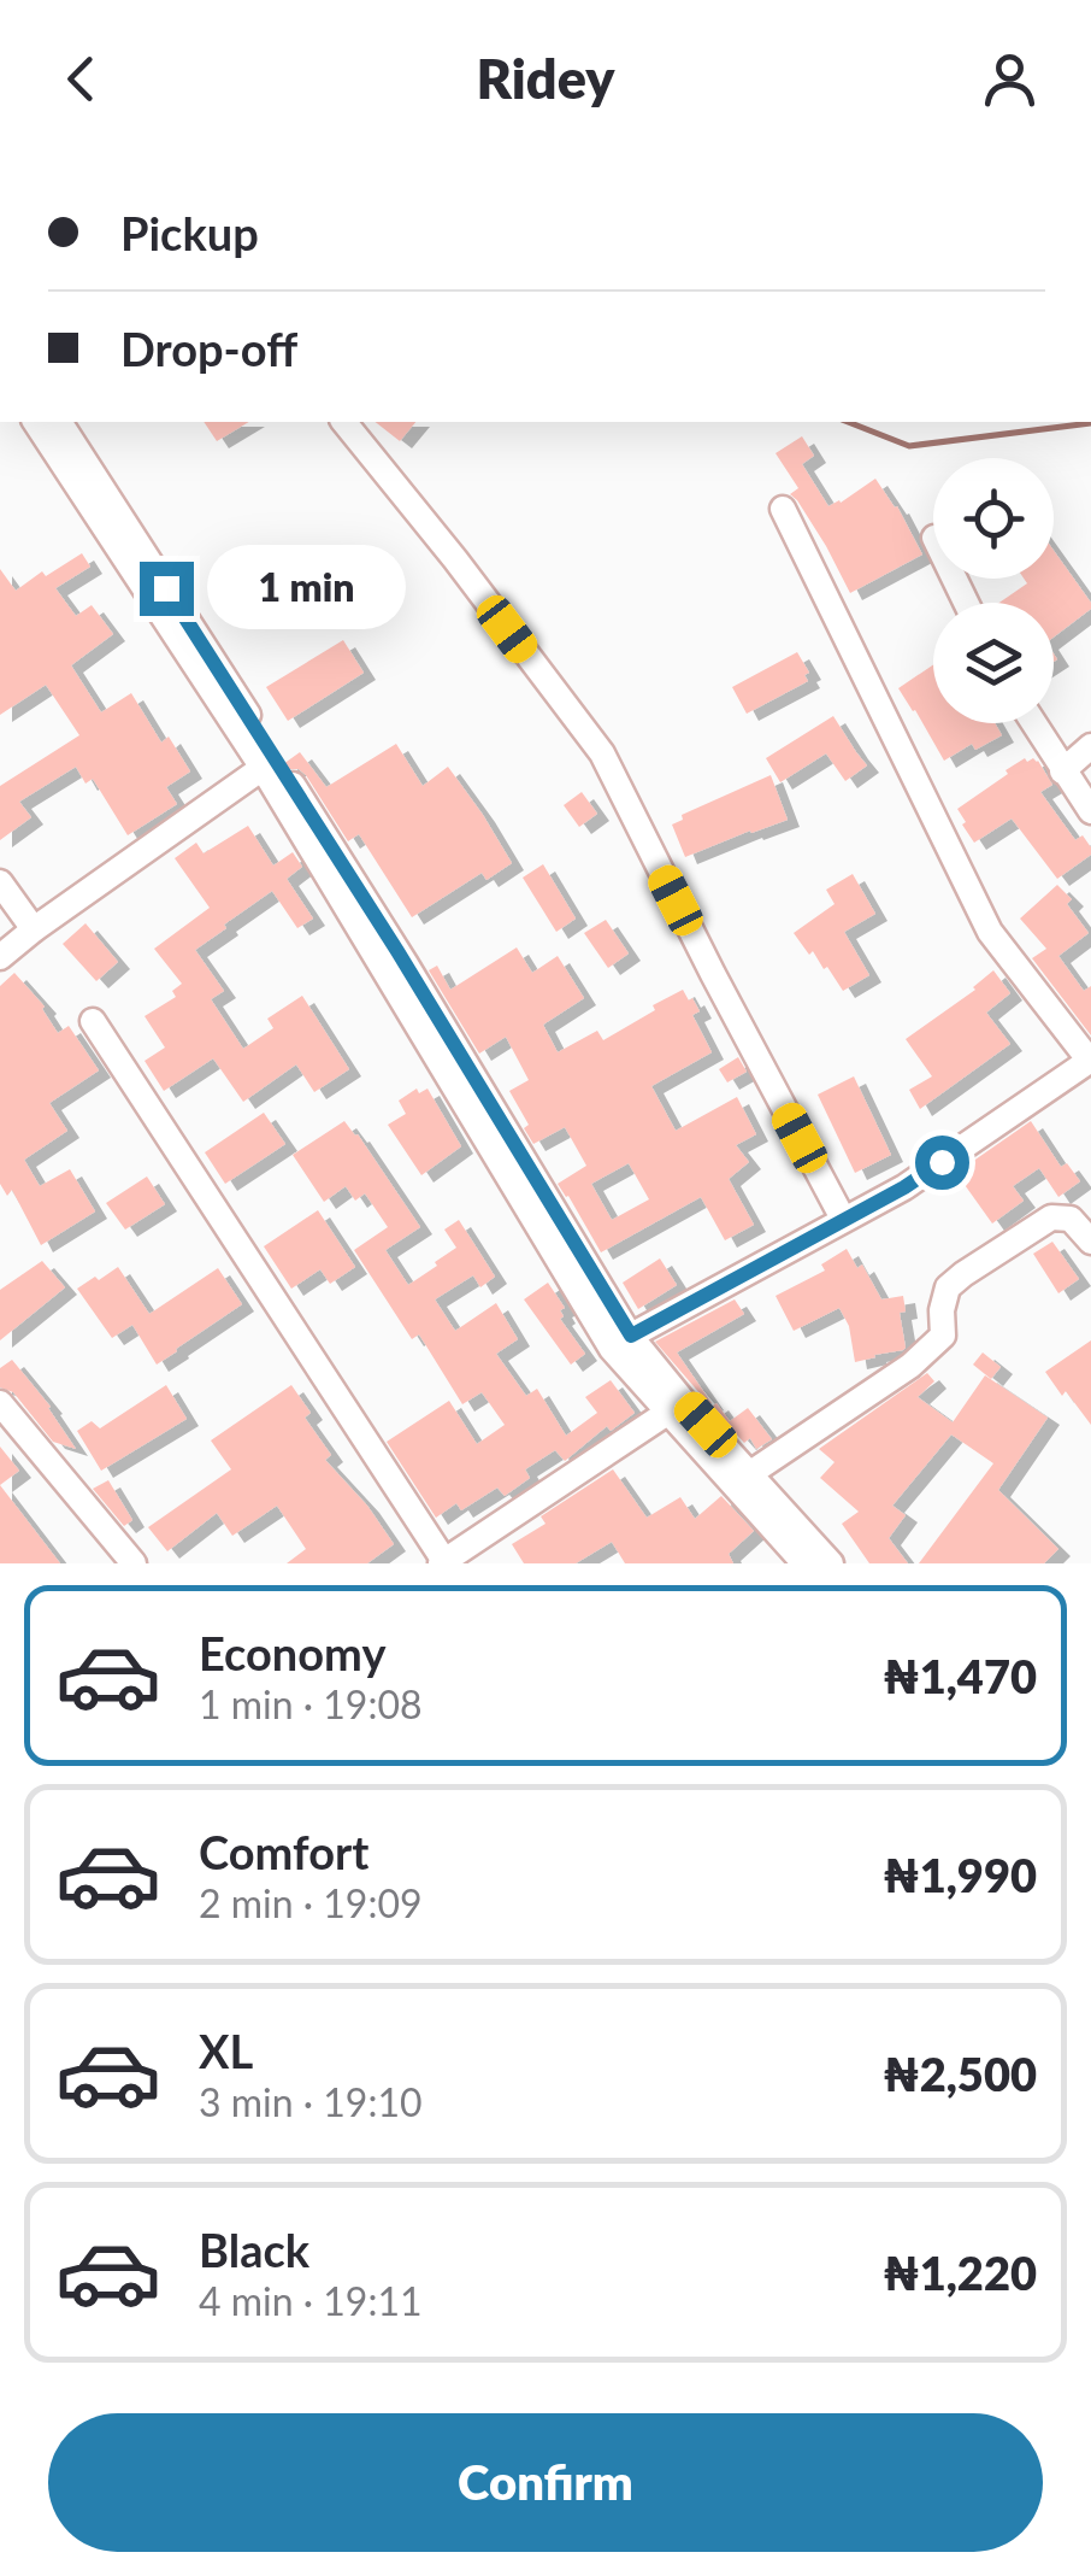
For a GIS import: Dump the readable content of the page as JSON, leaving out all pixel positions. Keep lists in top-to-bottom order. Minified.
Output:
{"page":{"header":"Ridey","banner":["Pickup","Drop-off"],"bubble":"1 min","list":[{"name":"Economy","note":"1 min · 19:08","value":"₦1,470"},{"name":"Comfort","note":"2 min · 19:09","value":"₦1,990"},{"name":"XL","note":"3 min · 19:10","value":"₦2,500"},{"name":"Black","note":"4 min · 19:11","value":"₦1,220"}],"buttons":"Confirm"}}
